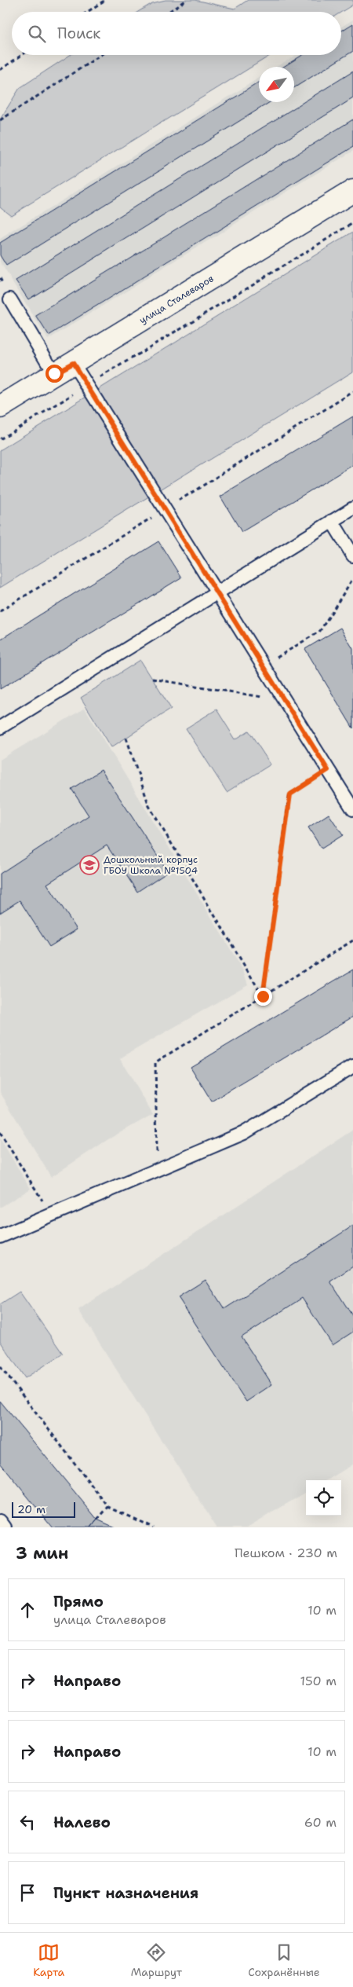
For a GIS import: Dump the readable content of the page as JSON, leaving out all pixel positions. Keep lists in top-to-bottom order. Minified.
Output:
{"streets":{"main road":["улица Сталеваров"]},"places":{"school or university":["Дошкольный корпус ГБОУ Школа №1504"]},"scale_bar":"20 m","north":"bottom left","page":{"search":"Поиск","scale":"20 m","heading":["3 мин","Пешком · 230 m"],"list":[["Прямо","улица Сталеваров","10 m"],["Направо","150 m"],["Направо","10 m"],["Налево","60 m"],"Пункт назначения"],"nav":["Карта","Маршрут","Сохранённые"]}}
